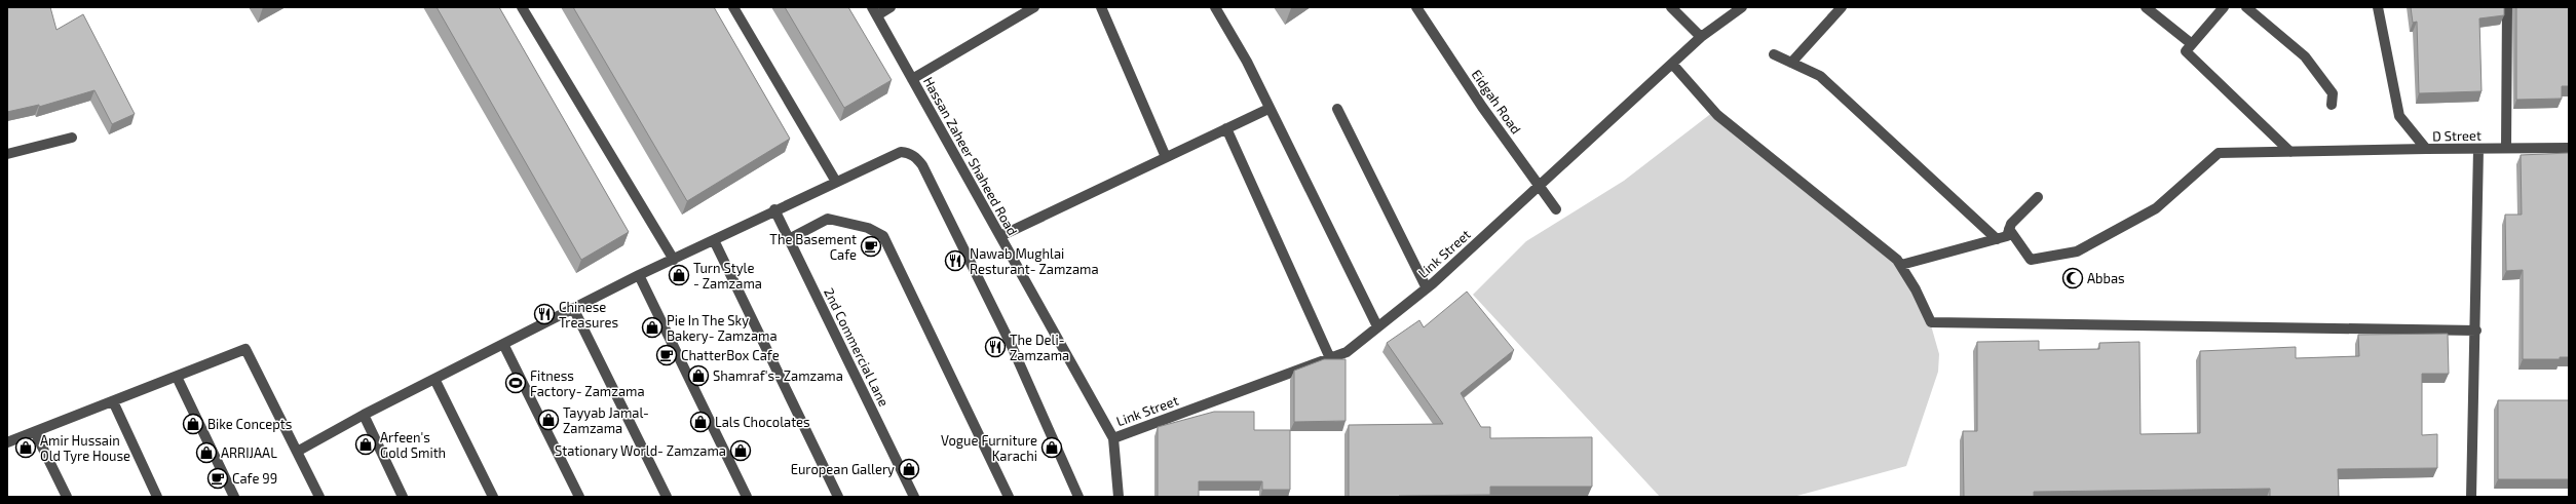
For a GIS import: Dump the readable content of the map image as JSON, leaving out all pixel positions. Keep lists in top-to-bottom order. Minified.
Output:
{"streets":{"street":["Eidgah Road","D Street","Hassan Zaheer Shaheed Road","Link Street","2nd Commercial Lane"]},"crossings":[["Eidgah Road","Link Street"],["Hassan Zaheer Shaheed Road","Link Street"]],"places":{"cafe":["The Basement Cafe","ChatterBox Cafe","Cafe 99"],"restaurant":["Nawab Mughlai Resturant- Zamzama","Chinese Treasures","The Deli- Zamzama"],"shop":["Turn Style - Zamzama","Pie In The Sky Bakery- Zamzama","Shamraf's- Zamzama","Tayyab Jamal- Zamzama","Lals Chocolates","Bike Concepts","Arfeen's Gold Smith","Amir Hussain Old Tyre House","Vogue Furniture Karachi","Stationary World- Zamzama","ARRIJAAL","European Gallery"],"mosque":["Abbas"],"sports":["Fitness Factory- Zamzama"]}}
